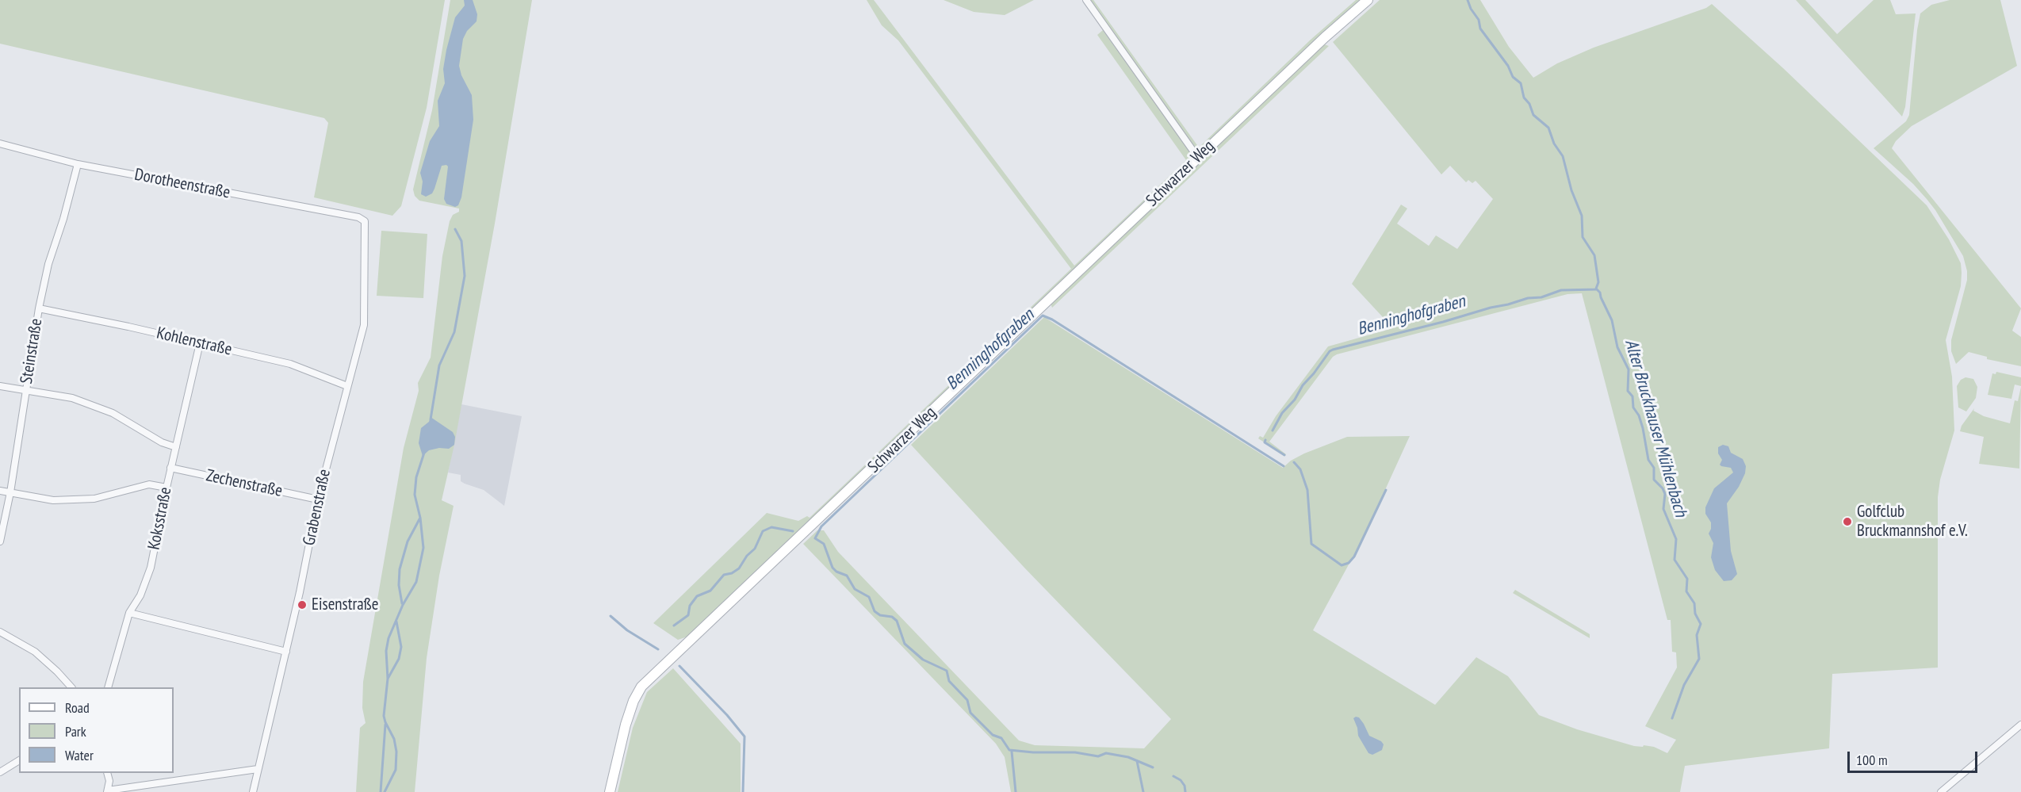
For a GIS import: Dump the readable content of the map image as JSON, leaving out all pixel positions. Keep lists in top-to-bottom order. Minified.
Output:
{"streets":{"street":["Schwarzer Weg","Dorotheenstraße","Kohlenstraße","Steinstraße","Zechenstraße","Grabenstraße","Koksstraße"]},"crossings":[["Dorotheenstraße","Steinstraße"],["Dorotheenstraße","Grabenstraße"],["Kohlenstraße","Steinstraße"],["Kohlenstraße","Grabenstraße"],["Kohlenstraße","Koksstraße"],["Zechenstraße","Grabenstraße"],["Zechenstraße","Koksstraße"]],"water":["Benninghofgraben","Alter Bruckhauser Mühlenbach"],"places":["Golfclub Bruckmannshof e.V.","Eisenstraße"],"legend":["Road","Park","Water"],"scale_bar":"100 m"}
